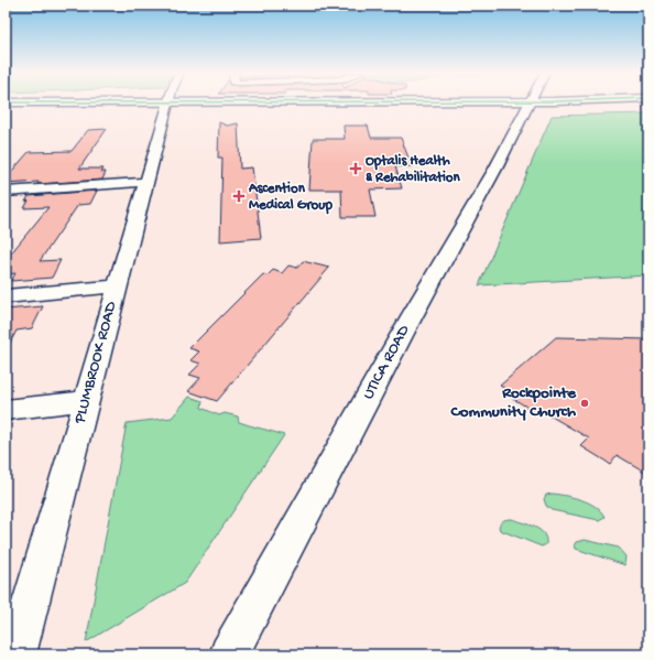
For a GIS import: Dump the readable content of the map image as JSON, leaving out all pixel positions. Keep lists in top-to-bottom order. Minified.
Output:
{"streets":{"street":["PLUMBROOK ROAD","UTICA ROAD"]},"places":{"health":["Optalis Health & Rehabilitation","Ascention Medical Group"],"other":["Rockpointe Community Church"]}}
